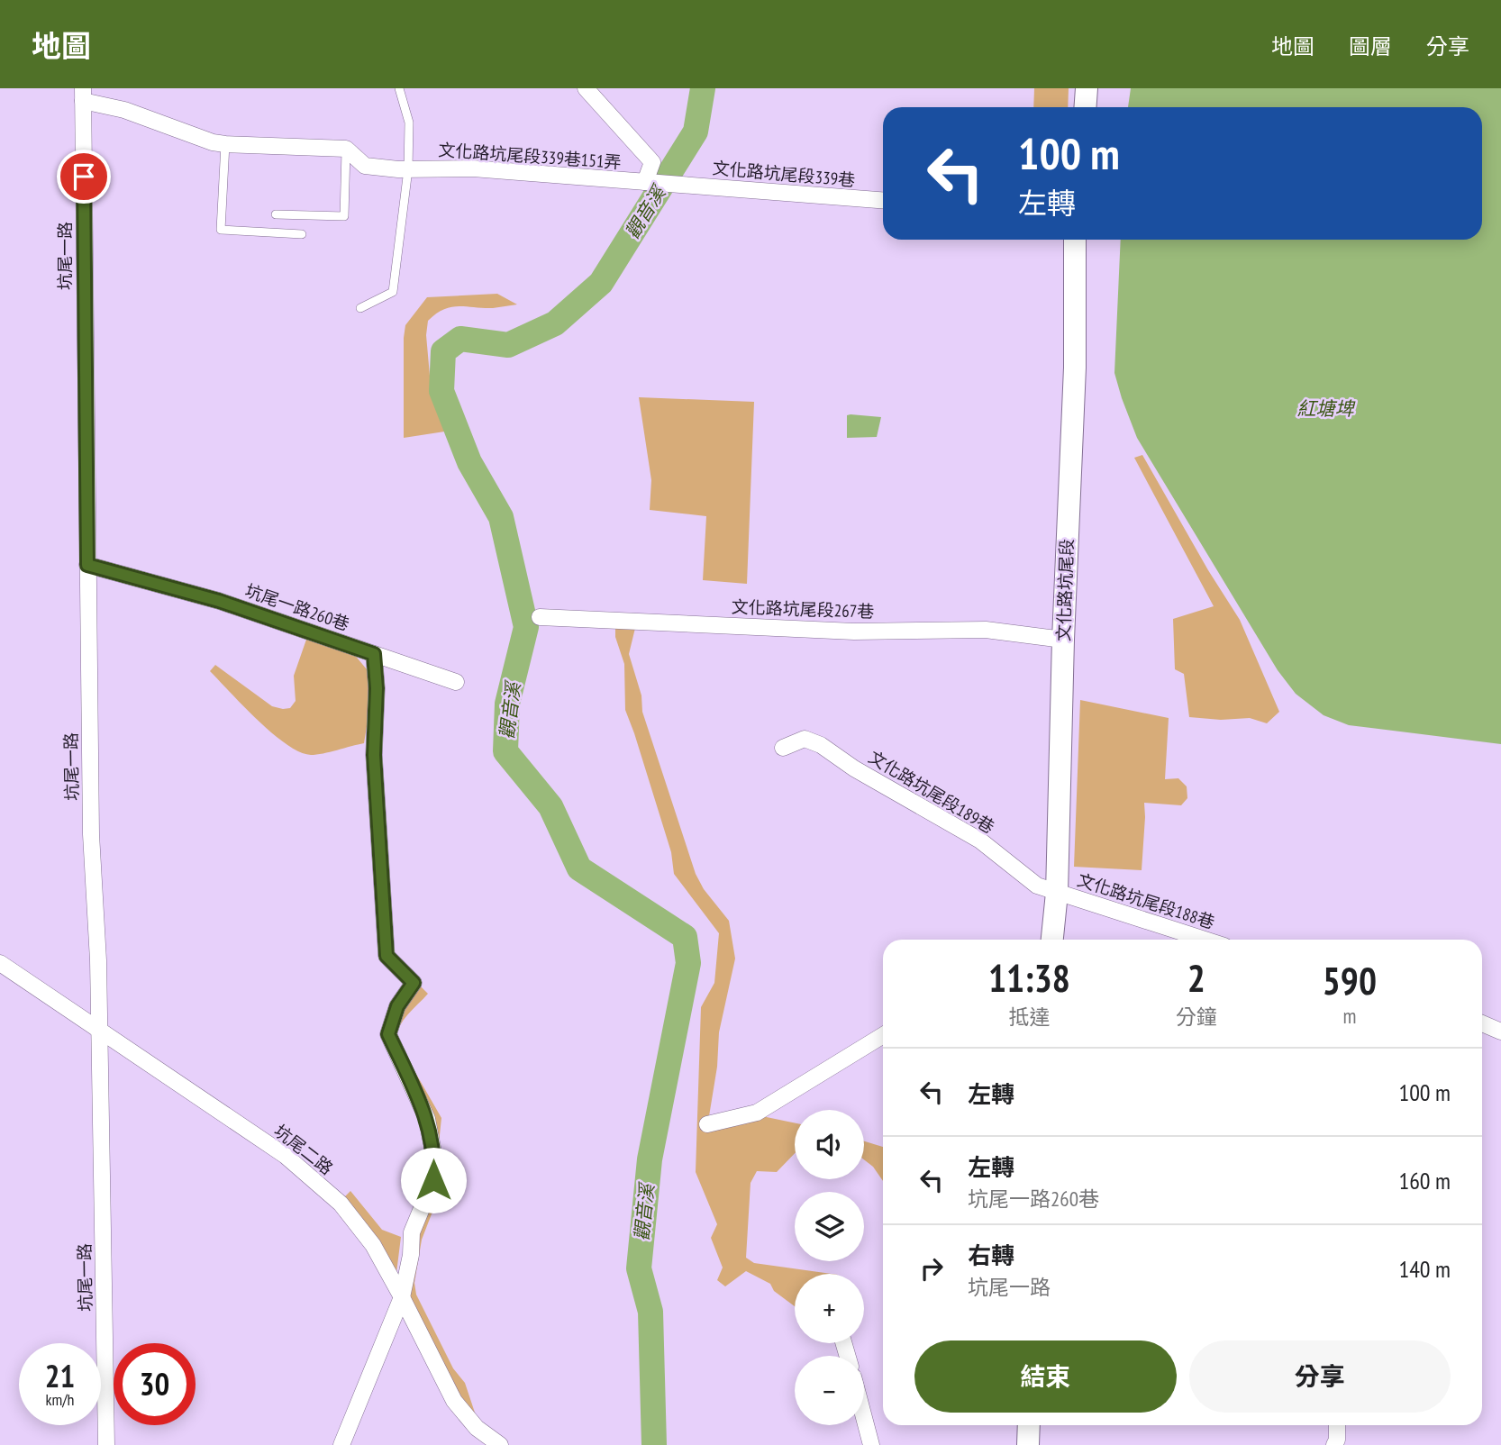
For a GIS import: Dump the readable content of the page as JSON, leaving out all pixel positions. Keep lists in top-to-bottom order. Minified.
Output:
{"streets":{"main road":["文化路坑尾段"],"street":["文化路坑尾段339巷151弄","文化路坑尾段339巷","坑尾一路","坑尾一路260巷","文化路坑尾段267巷","文化路坑尾段189巷","文化路坑尾段188巷","坑尾二路"]},"crossings":[["文化路坑尾段339巷151弄","文化路坑尾段339巷"],["坑尾一路","坑尾一路260巷"],["坑尾一路","坑尾二路"],["文化路坑尾段","文化路坑尾段267巷"],["文化路坑尾段","文化路坑尾段189巷"],["文化路坑尾段","文化路坑尾段188巷"],["文化路坑尾段189巷","文化路坑尾段188巷"]],"water":["觀音溪","紅塘埤"],"page":{"header":"地圖","nav":["地圖","圖層","分享"],"turn":["100 m","左轉"],"eta":["11:38","抵達","2","分鐘","590","m"],"list":[{"name":"左轉","value":"100 m"},{"name":"左轉","note":"坑尾一路260巷","value":"160 m"},{"name":"右轉","note":"坑尾一路","value":"140 m"}],"map_buttons":["+","−"],"buttons":["結束","分享"],"speed":"21 km/h","limit":"30"}}
